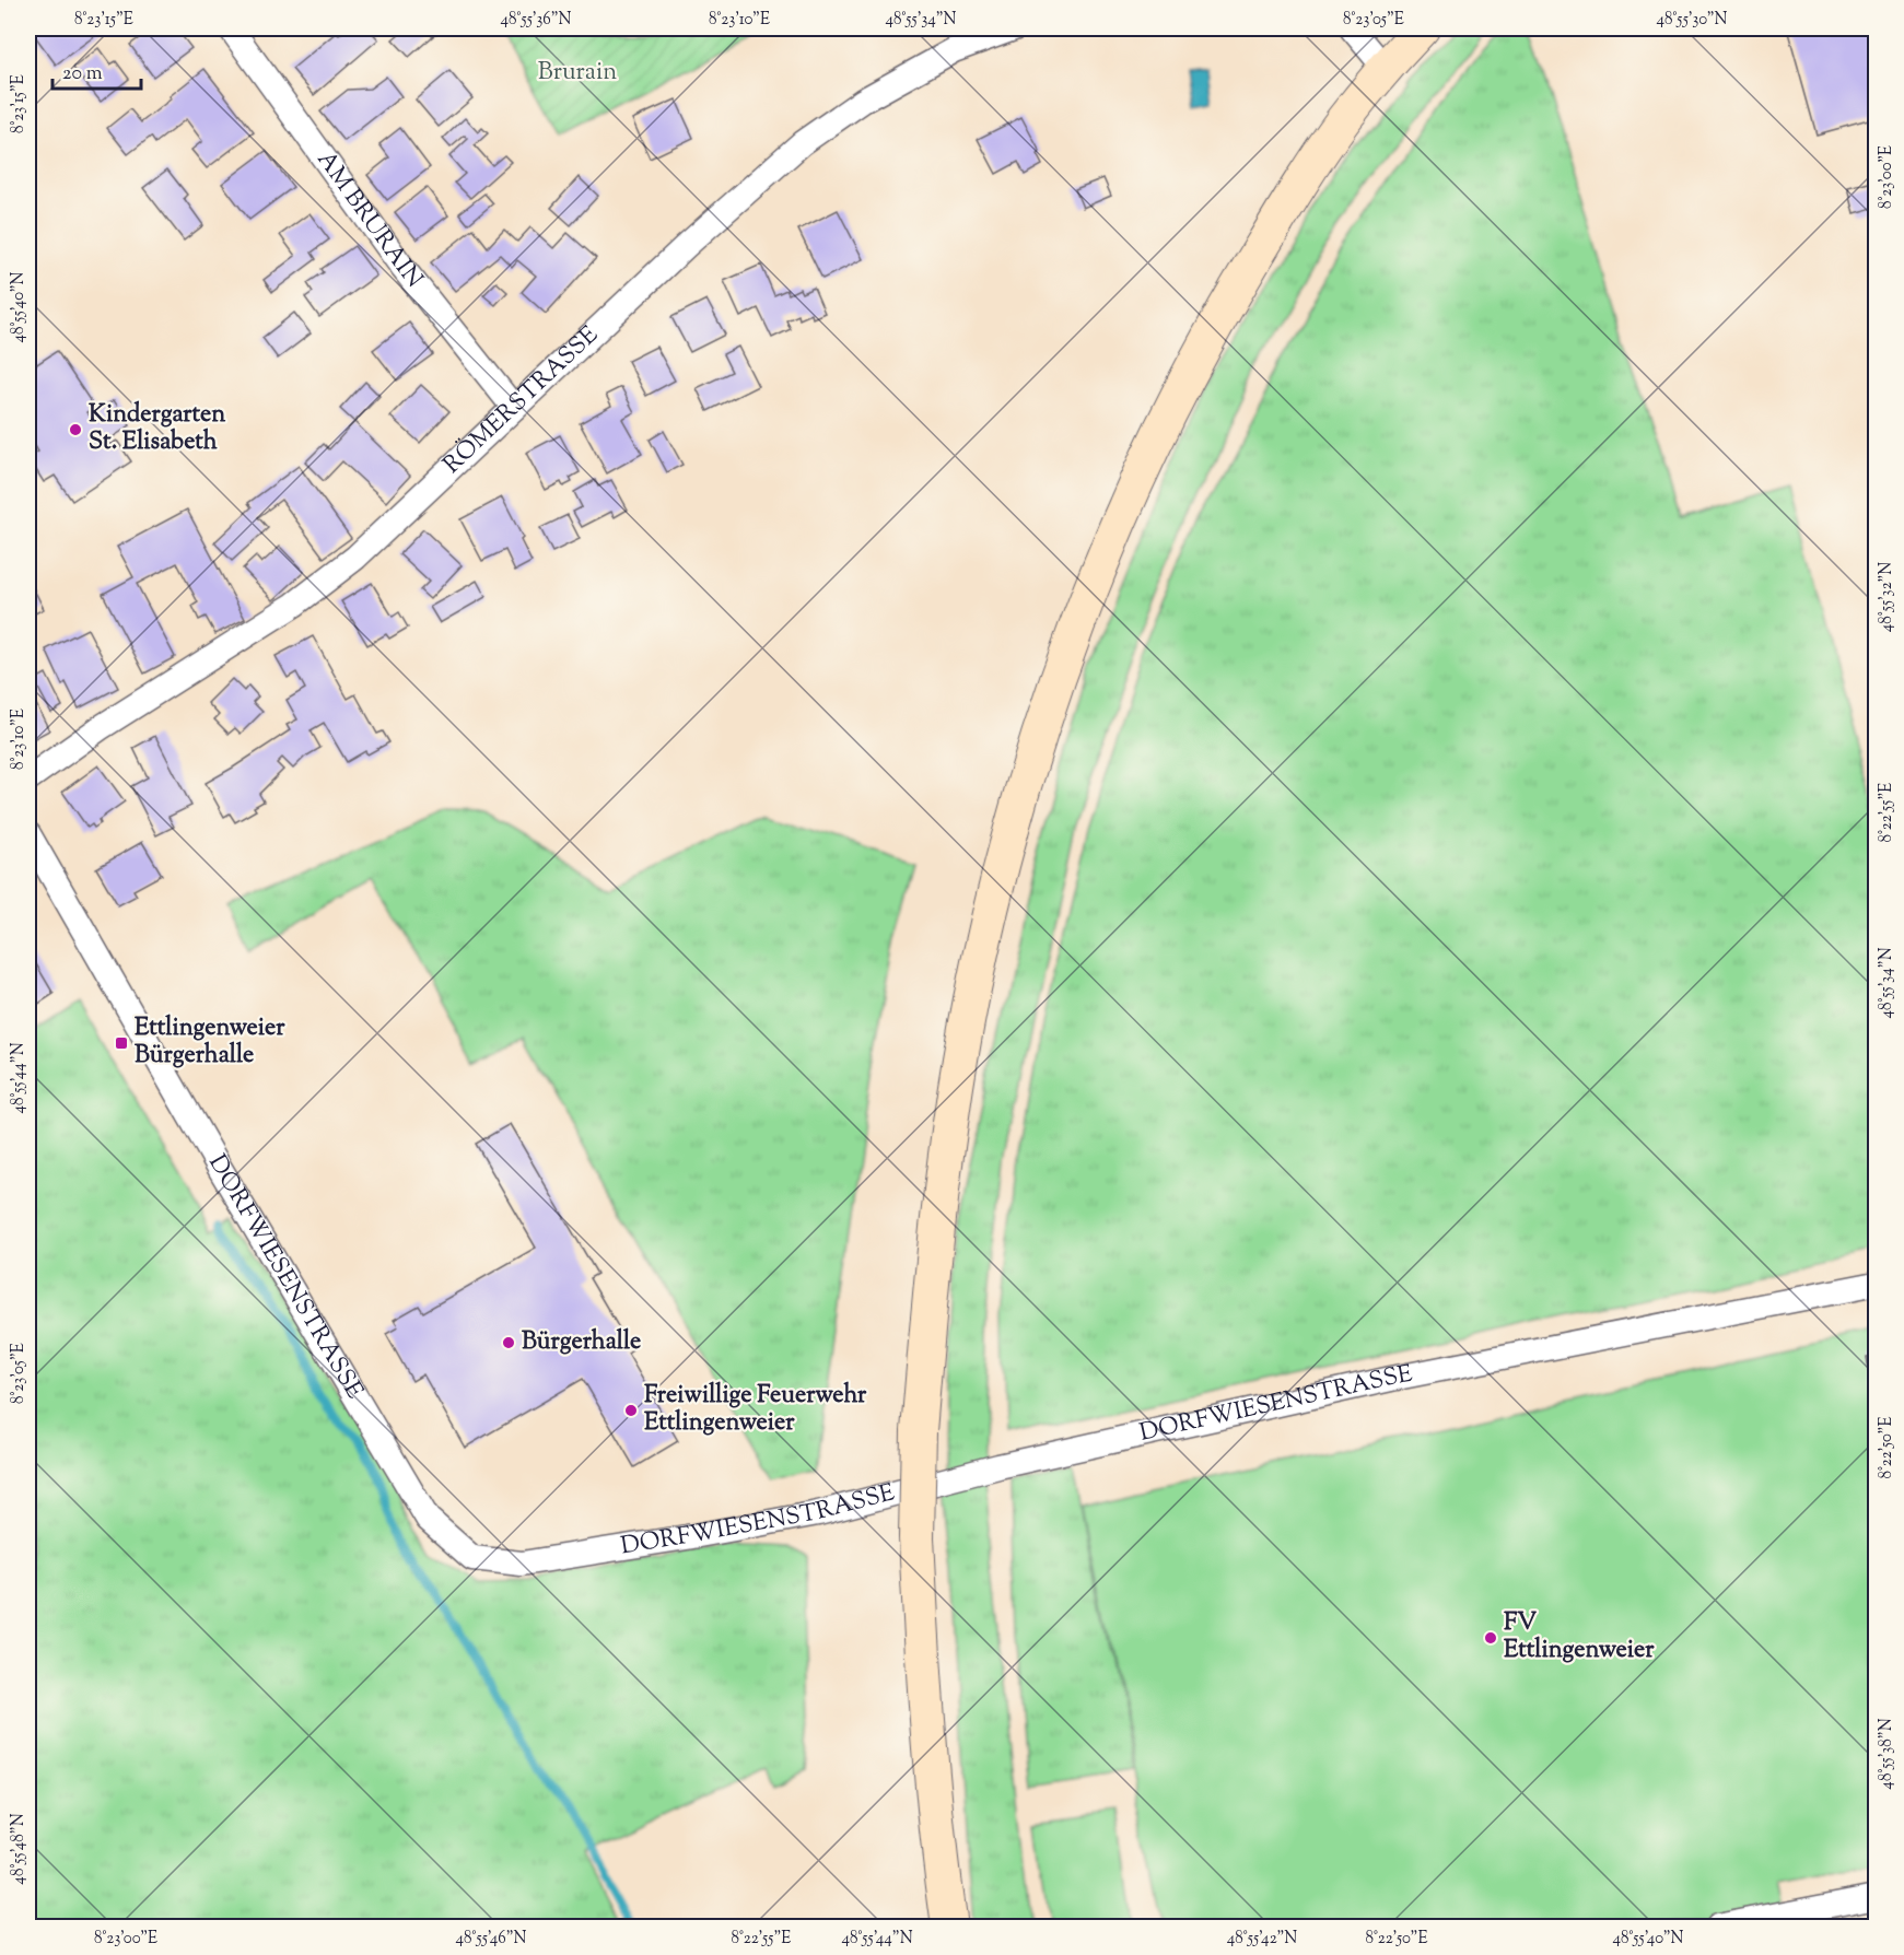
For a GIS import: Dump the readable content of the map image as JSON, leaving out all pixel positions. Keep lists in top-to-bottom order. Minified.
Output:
{"streets":{"street":["AM BRURAIN","RÖMERSTRASSE","DORFWIESENSTRASSE"]},"crossings":[["AM BRURAIN","RÖMERSTRASSE"]],"parks":["Brurain"],"places":{"other":["Kindergarten St. Elisabeth","Bürgerhalle","Freiwillige Feuerwehr Ettlingenweier","FV Ettlingenweier"],"transit":["Ettlingenweier Bürgerhalle"]},"scale_bar":"20 m","coordinates":["8°23'15\"E","48°55'36\"N","8°23'10\"E","48°55'34\"N","8°23'05\"E","48°55'30\"N","8°23'00\"E","48°55'40\"N","48°55'32\"N","8°22'55\"E","48°55'44\"N","8°22'50\"E","48°55'38\"N","48°55'48\"N","48°55'46\"N","48°55'42\"N"]}
